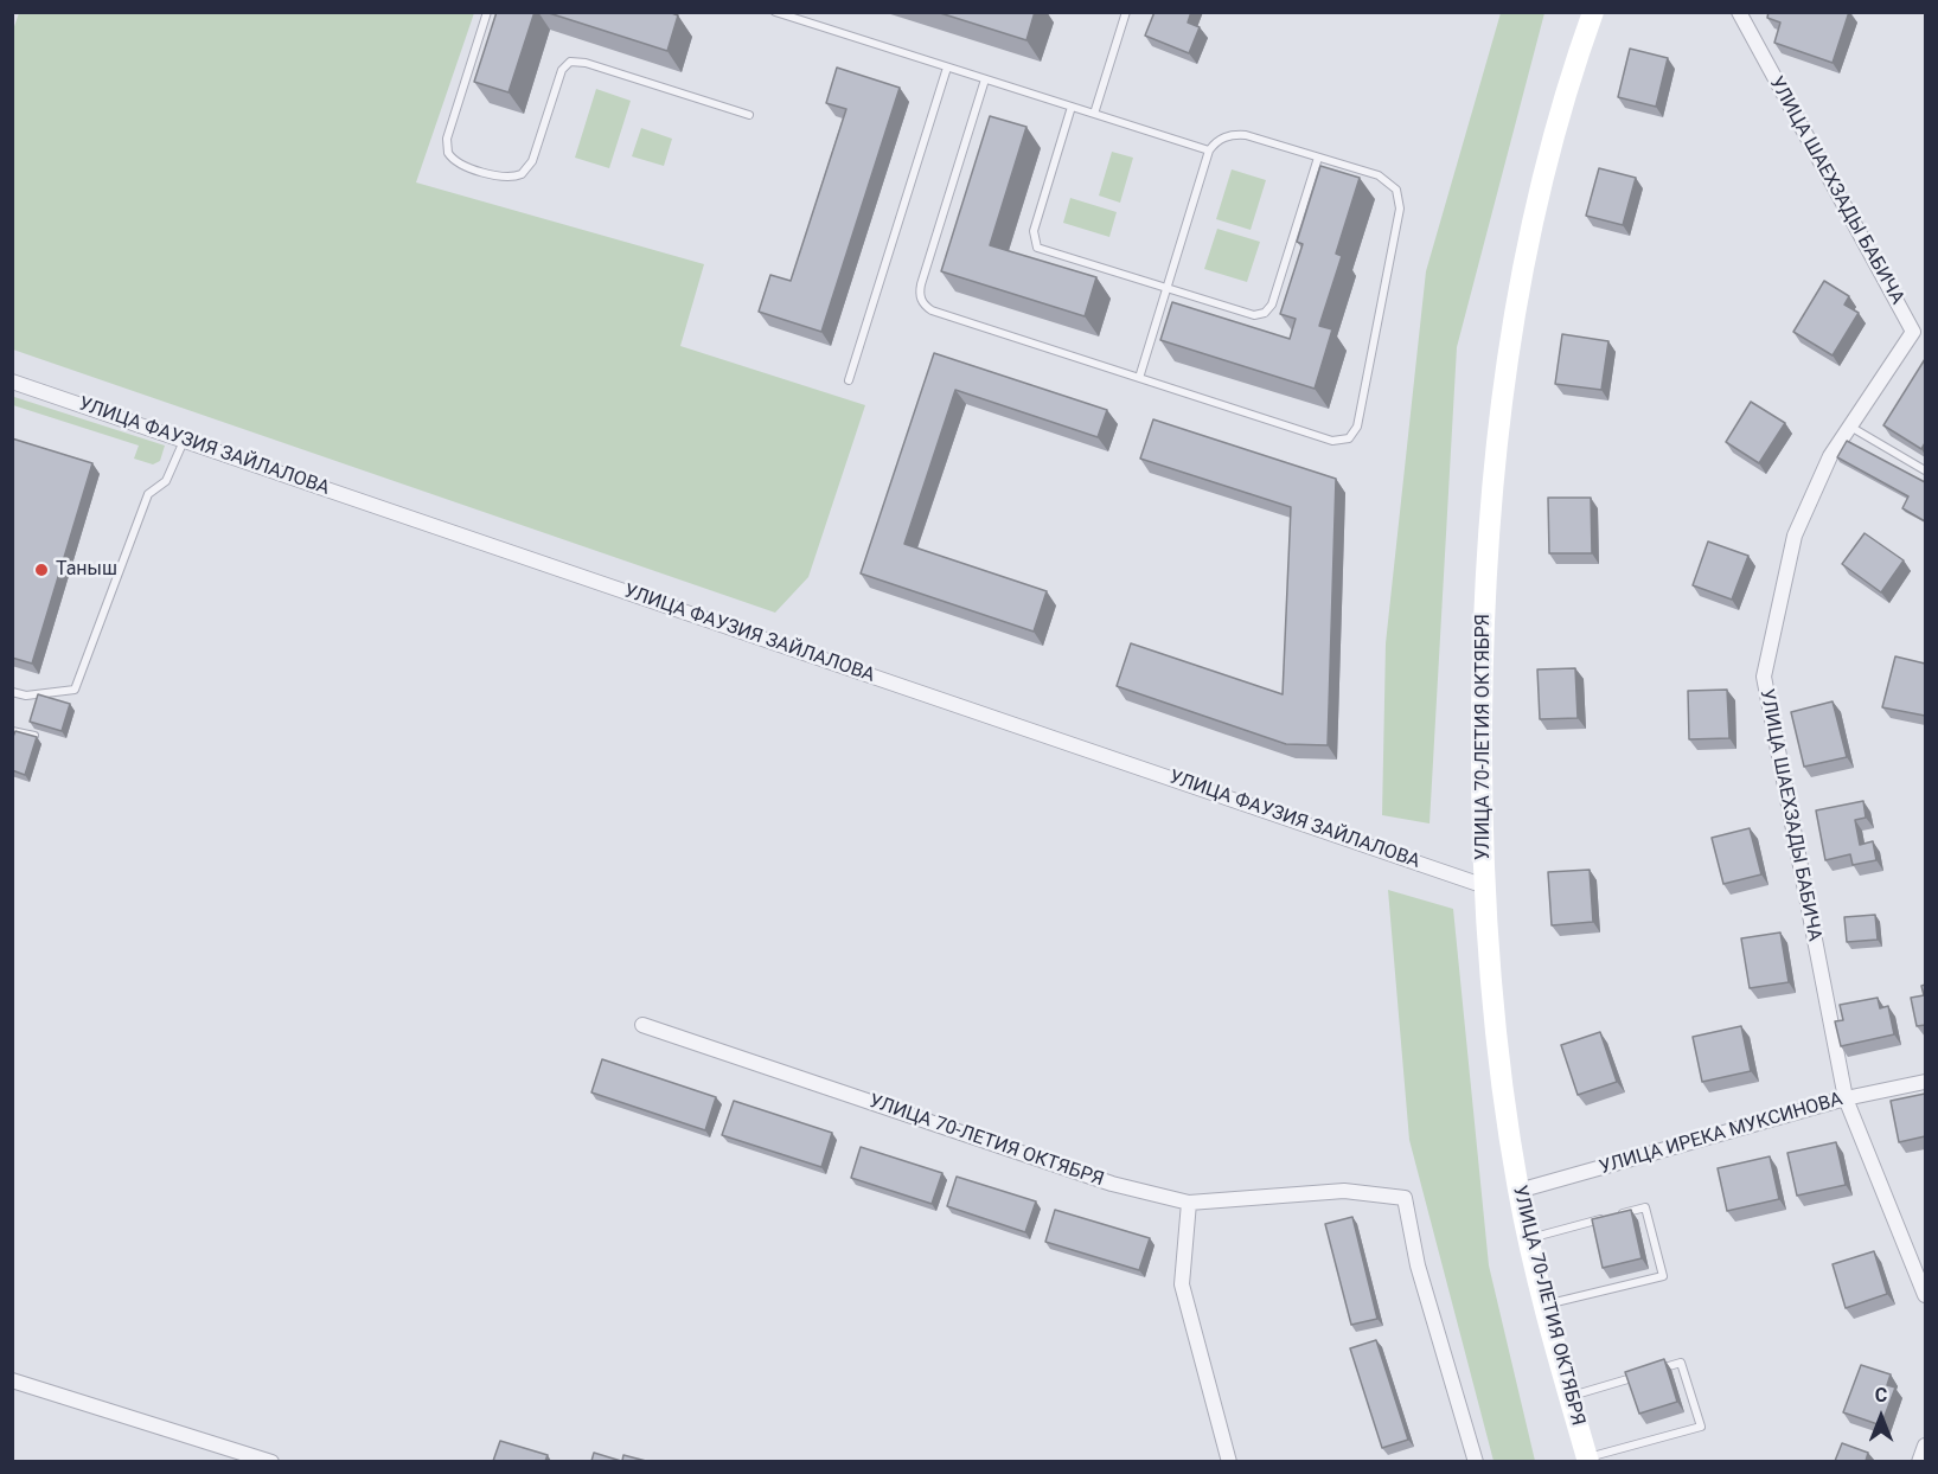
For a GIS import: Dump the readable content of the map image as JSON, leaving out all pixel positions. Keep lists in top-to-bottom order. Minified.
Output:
{"streets":{"main road":["УЛИЦА 70-ЛЕТИЯ ОКТЯБРЯ"],"street":["УЛИЦА ШАЕХЗАДЫ БАБИЧА","УЛИЦА ФАУЗИЯ ЗАЙЛАЛОВА","УЛИЦА ИРЕКА МУКСИНОВА"]},"crossings":[["УЛИЦА ШАЕХЗАДЫ БАБИЧА","УЛИЦА ИРЕКА МУКСИНОВА"],["УЛИЦА ФАУЗИЯ ЗАЙЛАЛОВА","УЛИЦА 70-ЛЕТИЯ ОКТЯБРЯ"],["УЛИЦА 70-ЛЕТИЯ ОКТЯБРЯ","УЛИЦА ИРЕКА МУКСИНОВА"]],"places":["Таныш"],"north":"top"}
